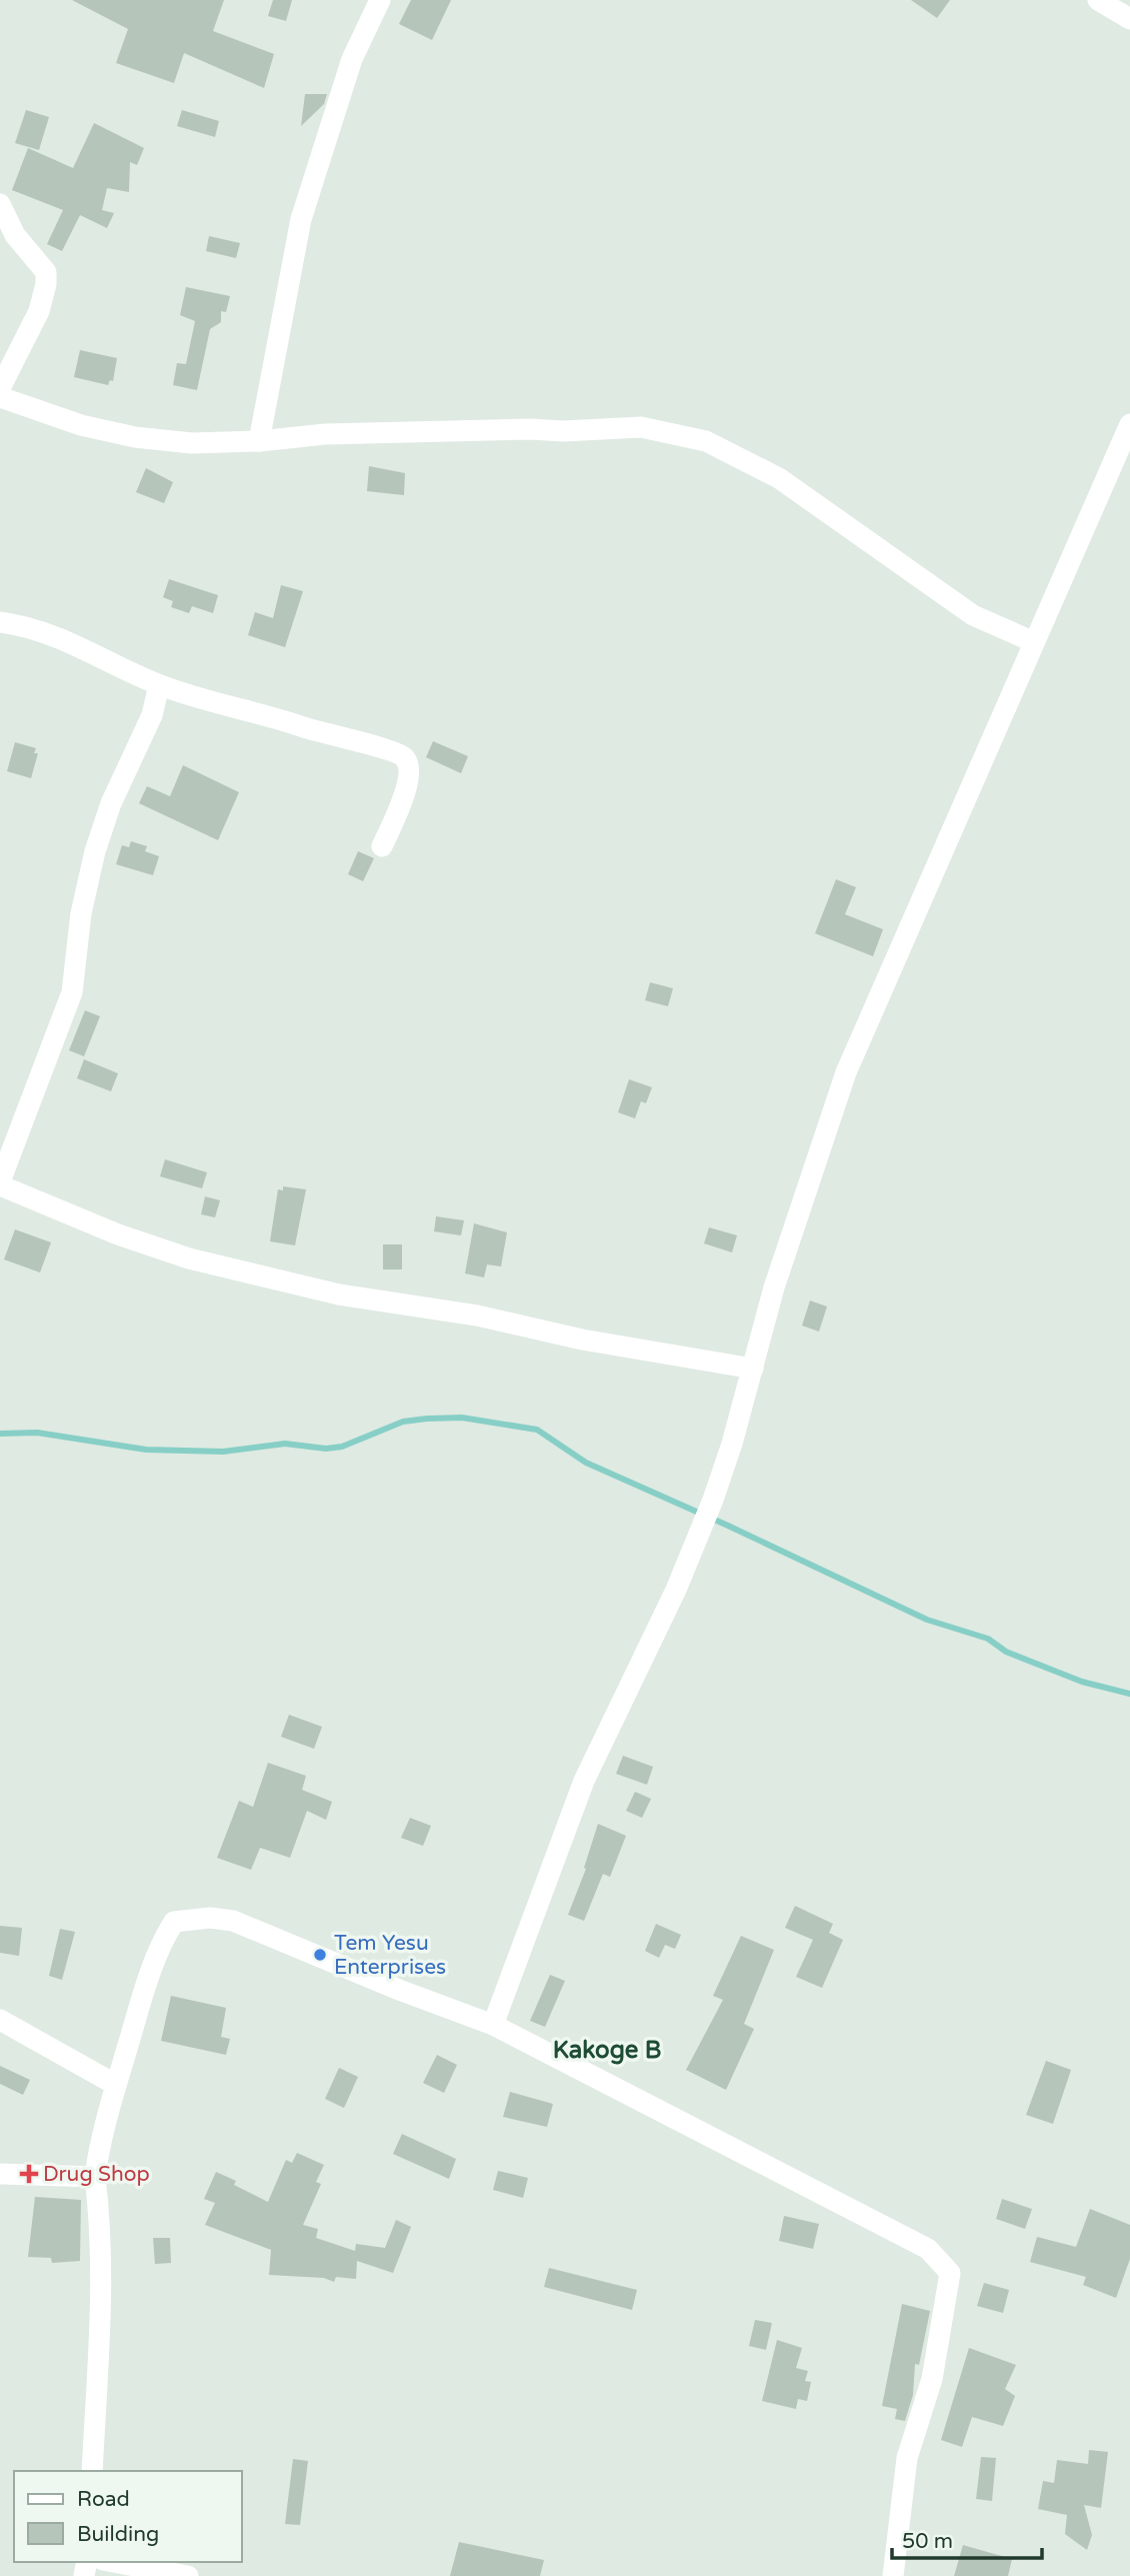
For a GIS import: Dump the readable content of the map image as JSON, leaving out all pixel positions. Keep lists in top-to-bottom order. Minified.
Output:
{"districts":["Kakoge B"],"places":{"other":["Tem Yesu Enterprises"],"health":["Drug Shop"]},"legend":["Road","Building"],"scale_bar":"50 m"}
